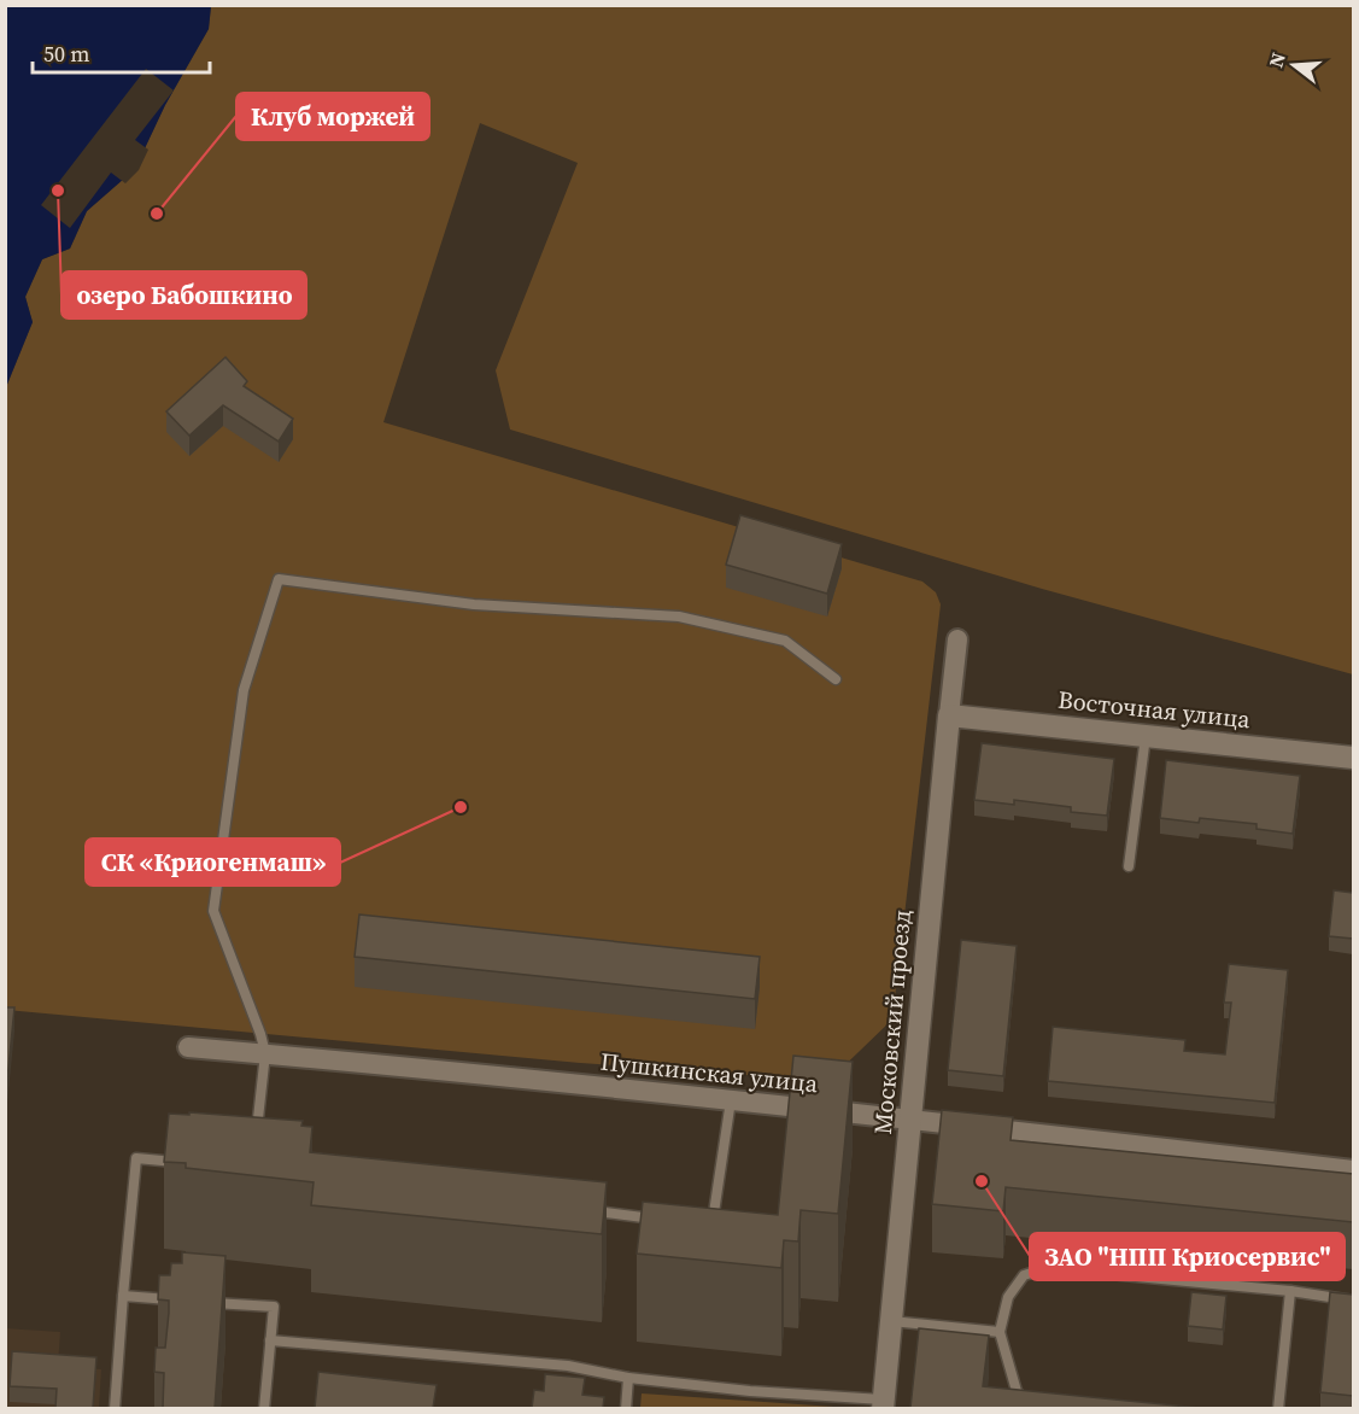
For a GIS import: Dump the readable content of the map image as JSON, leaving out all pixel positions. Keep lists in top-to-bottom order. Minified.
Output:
{"streets":{"street":["Восточная улица","Московский проезд","Пушкинская улица"]},"crossings":[["Восточная улица","Московский проезд"],["Московский проезд","Пушкинская улица"]],"places":["озеро Бабошкино","Клуб моржей","СК «Криогенмаш»","ЗАО \"НПП Криосервис\""],"scale_bar":"50 m","north":"left"}
